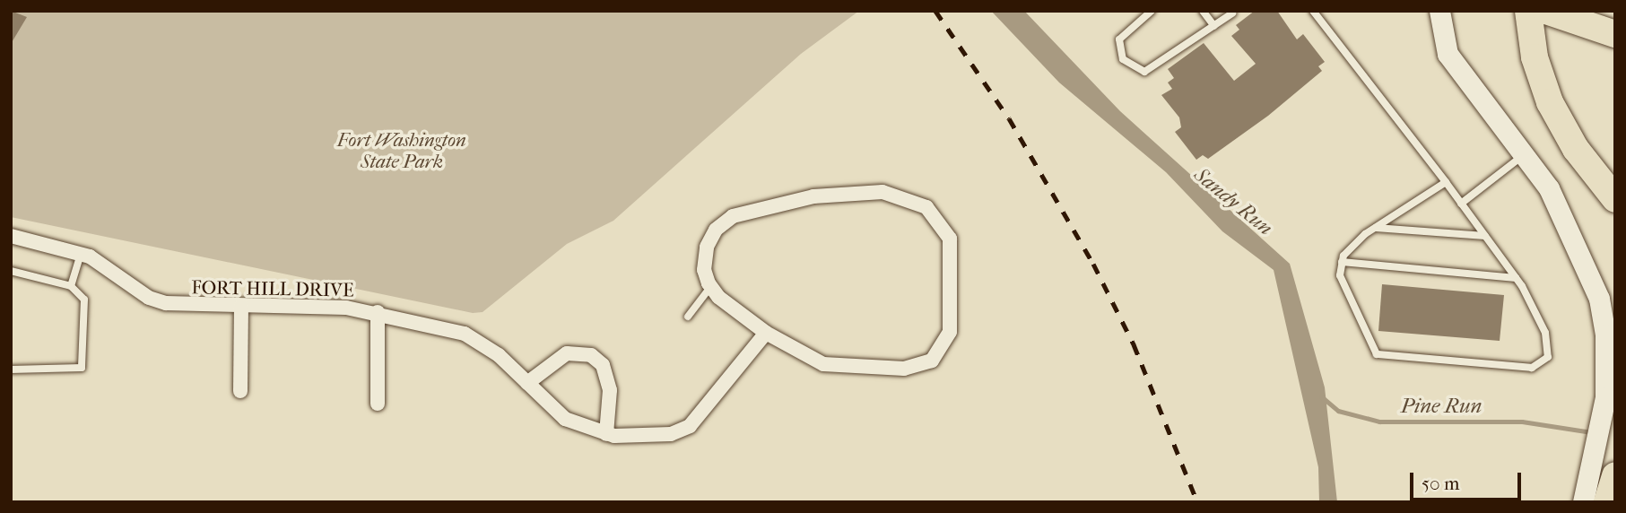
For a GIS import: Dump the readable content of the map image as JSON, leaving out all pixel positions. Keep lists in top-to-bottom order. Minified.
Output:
{"streets":{"street":["FORT HILL DRIVE"]},"water":["Sandy Run","Pine Run"],"parks":["Fort Washington State Park"],"scale_bar":"50 m"}
